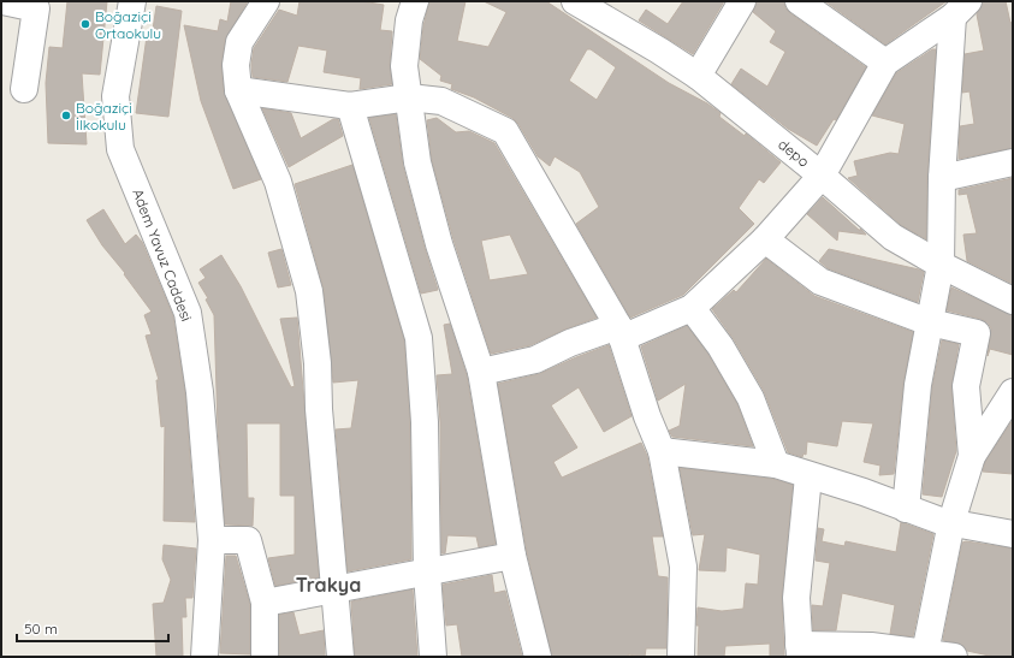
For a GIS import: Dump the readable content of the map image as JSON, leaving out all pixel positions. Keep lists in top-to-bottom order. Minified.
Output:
{"streets":{"street":["depo","Adem Yavuz Caddesi"]},"districts":["Trakya"],"places":["Boğaziçi Ortaokulu","Boğaziçi İlkokulu"],"scale_bar":"50 m"}
